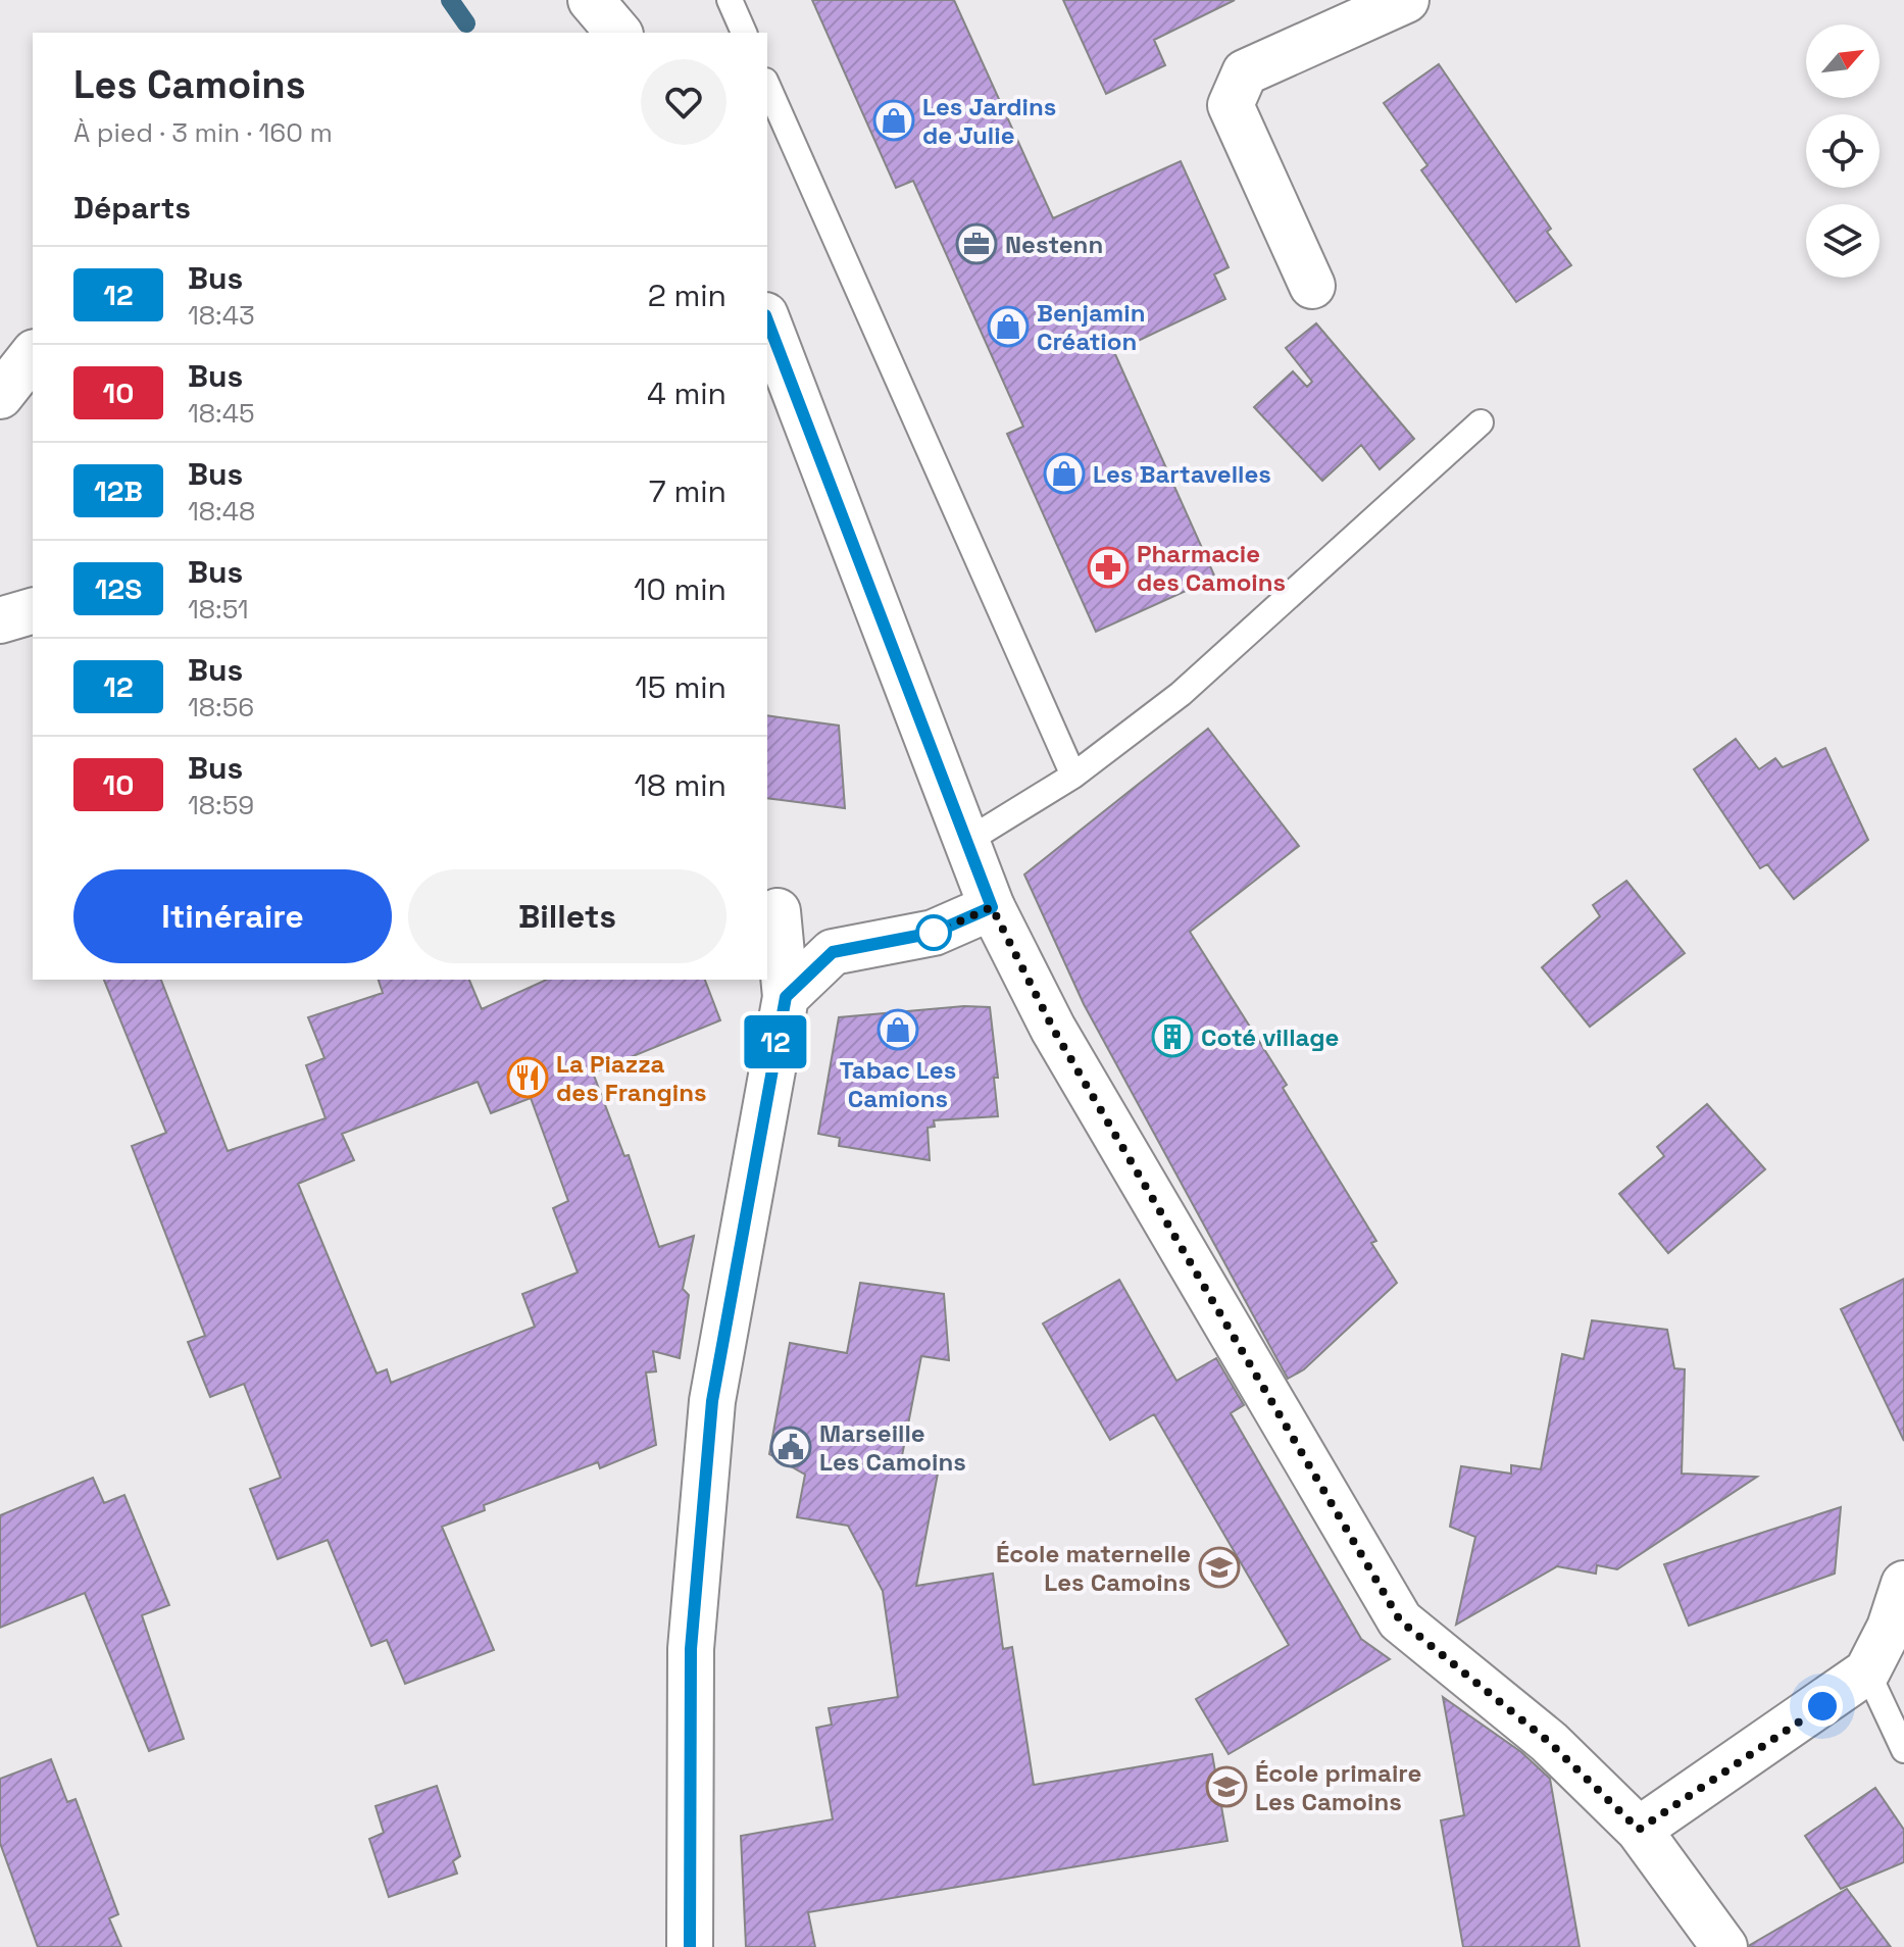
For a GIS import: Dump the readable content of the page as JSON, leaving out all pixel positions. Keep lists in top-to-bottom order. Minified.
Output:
{"places":{"shop":["Les Jardins de Julie","Benjamin Création","Les Bartavelles","Tabac Les Camions"],"office":["Nestenn"],"pharmacy":["Pharmacie des Camoins"],"building":["Coté village"],"restaurant":["La Piazza des Frangins"],"public building":["Marseille Les Camoins"],"school or university":["École maternelle Les Camoins","École primaire Les Camoins"]},"lines":["bus line 12"],"north":"top right","page":{"on_map":"12","heading":[["Les Camoins","À pied · 3 min · 160 m"],"Départs"],"list":[{"mark":"12","name":"Bus","note":"18:43","value":"2 min"},{"mark":"10","name":"Bus","note":"18:45","value":"4 min"},{"mark":"12B","name":"Bus","note":"18:48","value":"7 min"},{"mark":"12S","name":"Bus","note":"18:51","value":"10 min"},{"mark":"12","name":"Bus","note":"18:56","value":"15 min"},{"mark":"10","name":"Bus","note":"18:59","value":"18 min"}],"buttons":["Itinéraire","Billets"]}}
